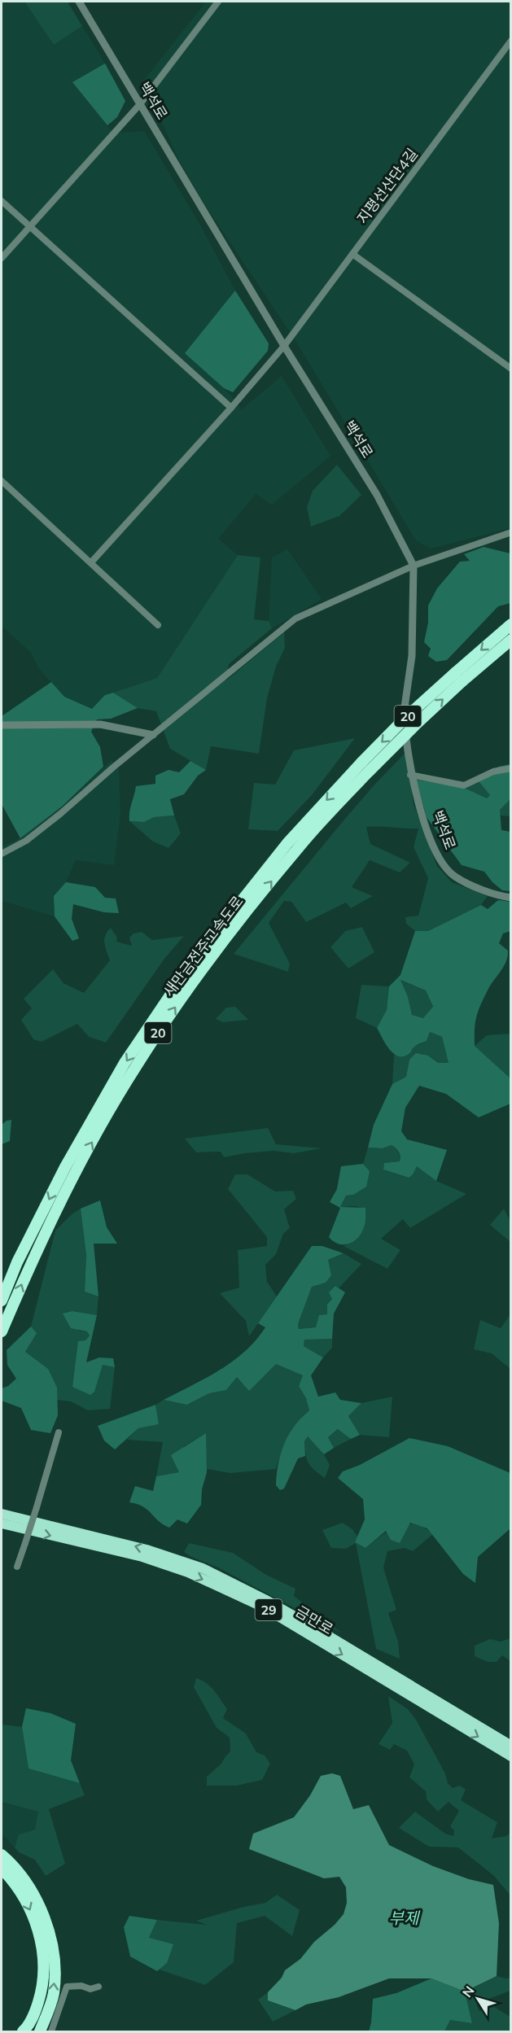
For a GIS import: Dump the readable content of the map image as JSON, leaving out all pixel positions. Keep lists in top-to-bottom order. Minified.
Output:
{"streets":{"highway":["20","새만금전주고속도로","29","금만로"],"street":["백석로","지평선산단4길"]},"crossings":[["백석로","지평선산단4길"]],"water":["부제"],"north":"top left"}
